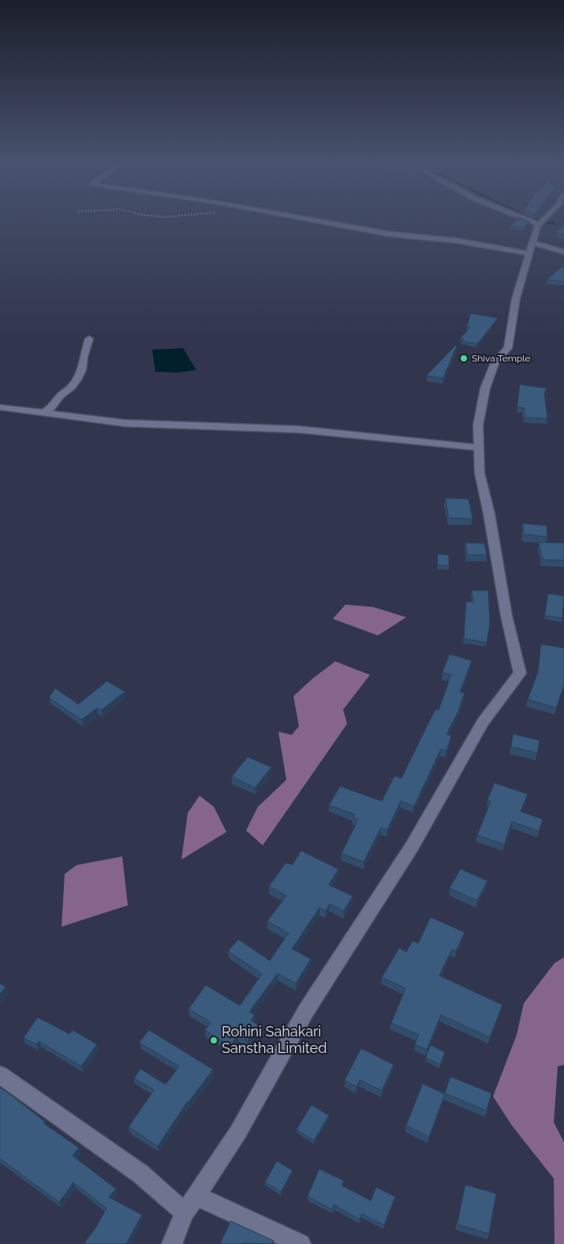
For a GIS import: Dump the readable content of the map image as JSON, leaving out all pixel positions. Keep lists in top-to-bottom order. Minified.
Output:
{"places":["Shiva Temple","Rohini Sahakari Sanstha Limited"]}
